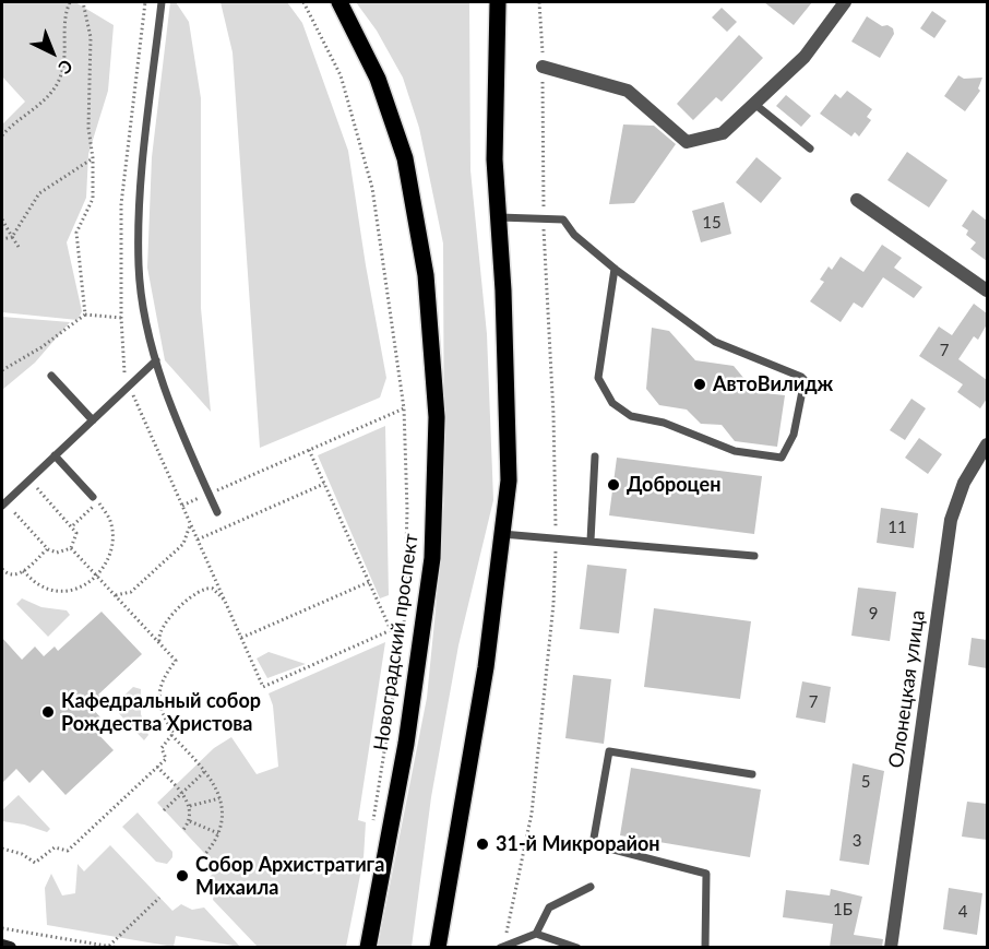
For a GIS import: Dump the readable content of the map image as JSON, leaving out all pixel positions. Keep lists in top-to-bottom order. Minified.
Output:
{"streets":{"main road":["Новоградский проспект"],"street":["Олонецкая улица"]},"places":["АвтоВилидж","Доброцен","Кафедральный собор Рождества Христова","31-й Микрорайон","Собор Архистратига Михаила"],"house_numbers":["15","7","11","9","7","5","3","1Б","4"],"north":"bottom right"}
